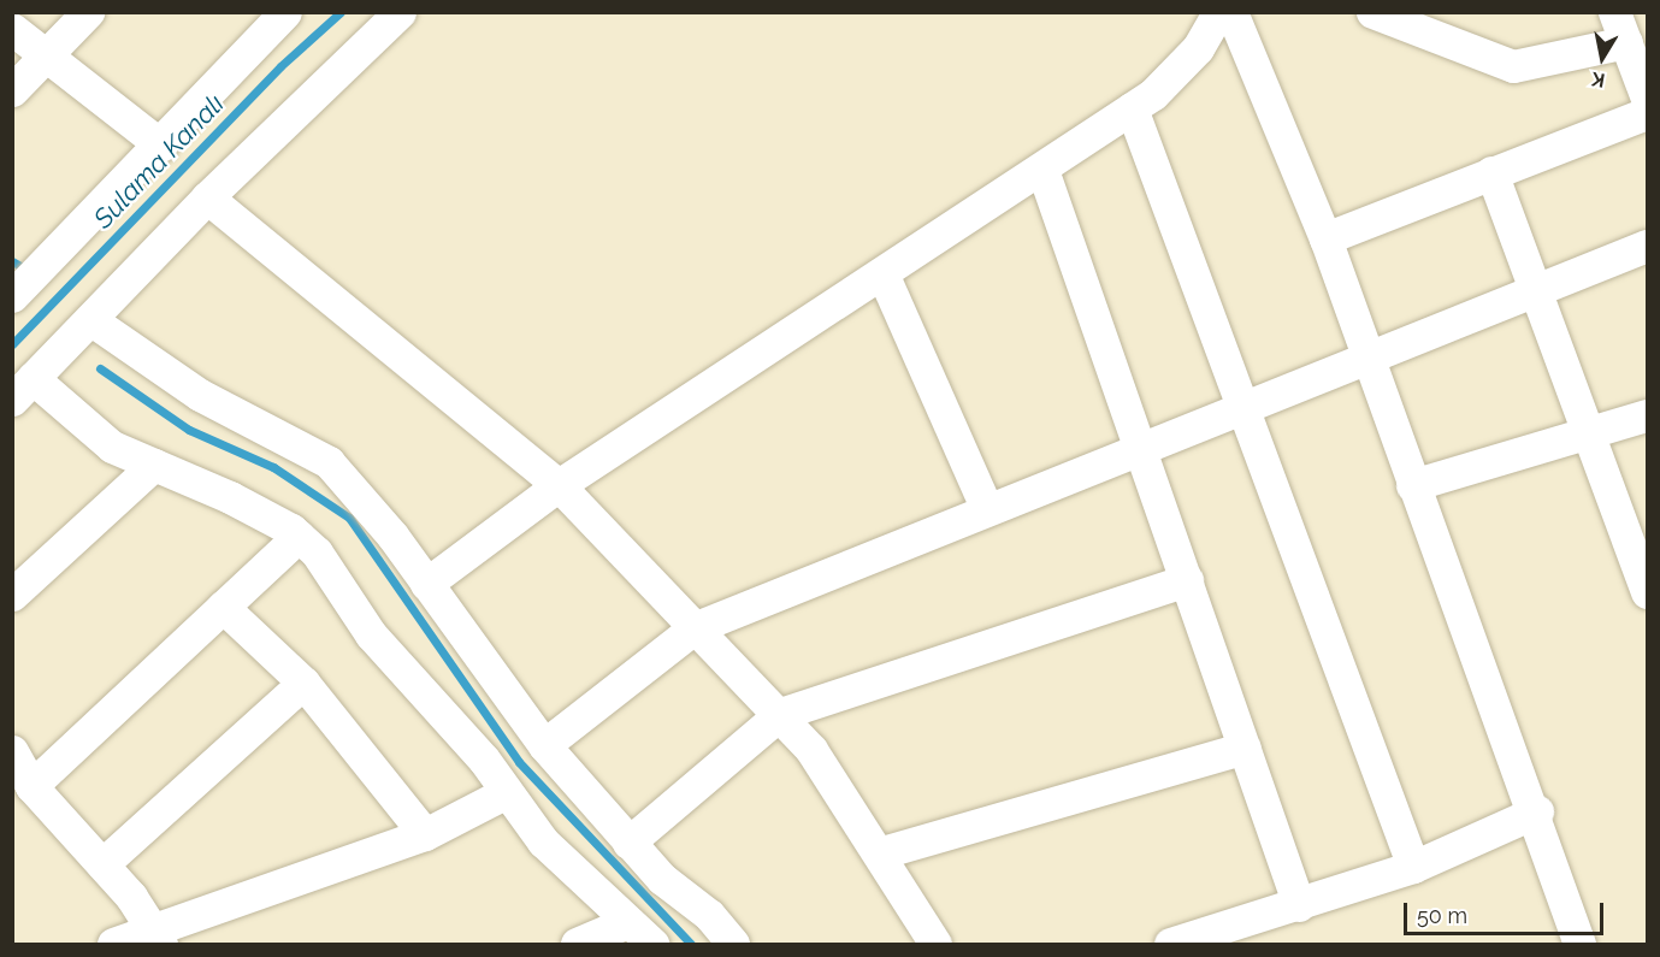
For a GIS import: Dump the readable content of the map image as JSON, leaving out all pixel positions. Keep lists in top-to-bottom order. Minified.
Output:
{"water":["Sulama Kanalı"],"scale_bar":"50 m","north":"bottom"}
